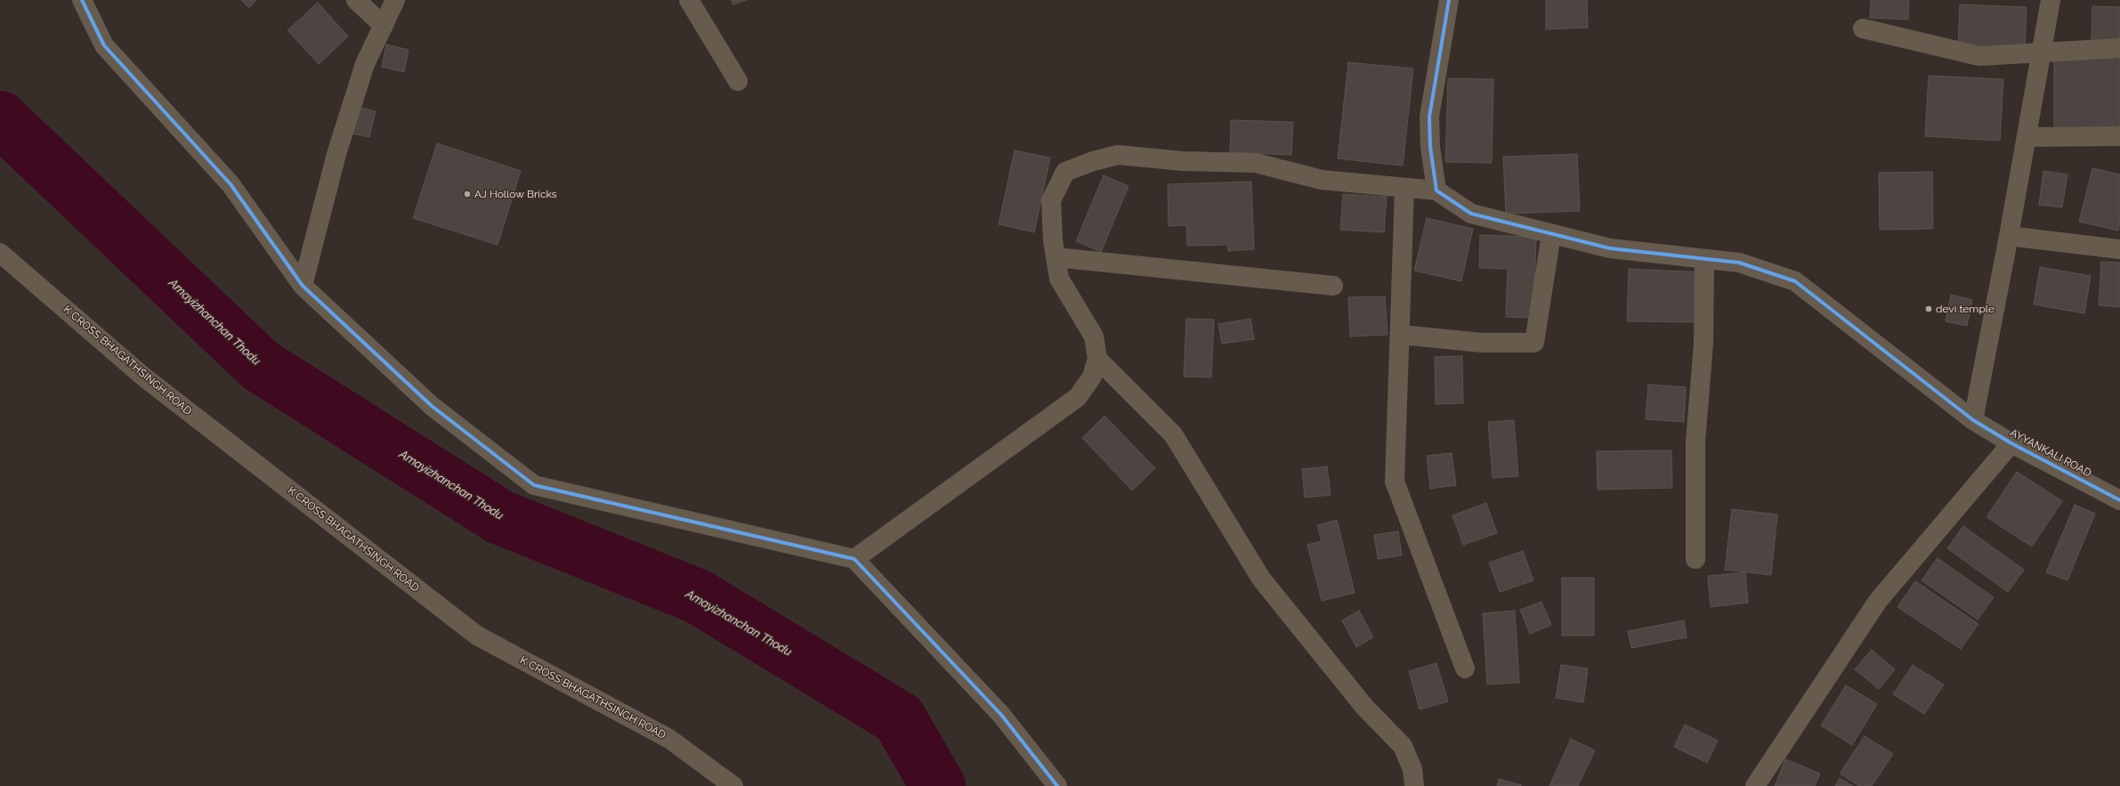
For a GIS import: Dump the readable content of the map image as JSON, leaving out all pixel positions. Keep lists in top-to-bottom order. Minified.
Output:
{"streets":{"street":["K CROSS BHAGATHSINGH ROAD","AYYANKALI ROAD"]},"water":["Amayizhanchan Thodu"],"places":["AJ Hollow Bricks","devi temple"]}
